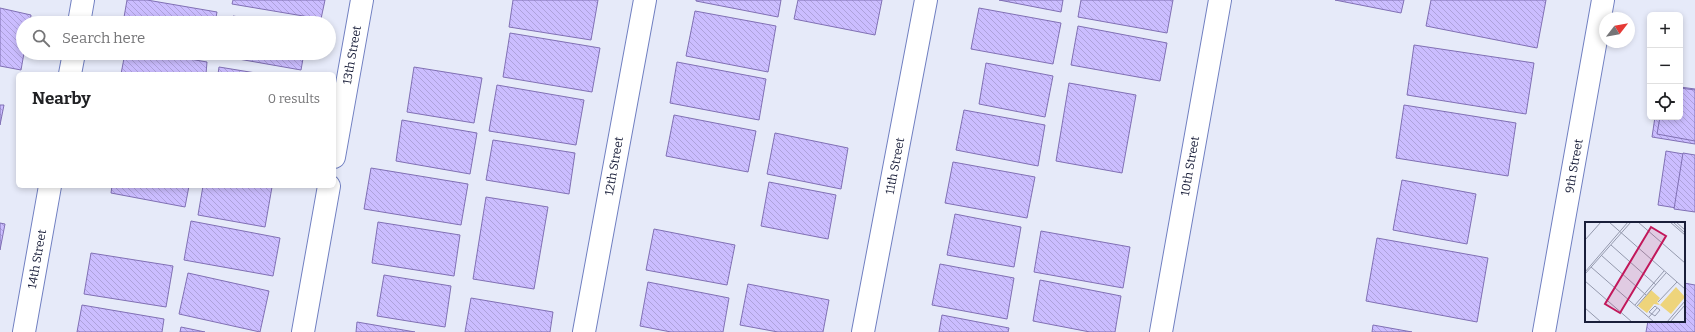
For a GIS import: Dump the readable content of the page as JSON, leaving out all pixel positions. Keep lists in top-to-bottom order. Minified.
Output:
{"streets":{"street":["13th Street","12th Street","11th Street","10th Street","9th Street","14th Street"]},"north":"top right","page":{"map_buttons":["+","−"],"search":"Search here","heading":["Nearby","0 results"]}}
